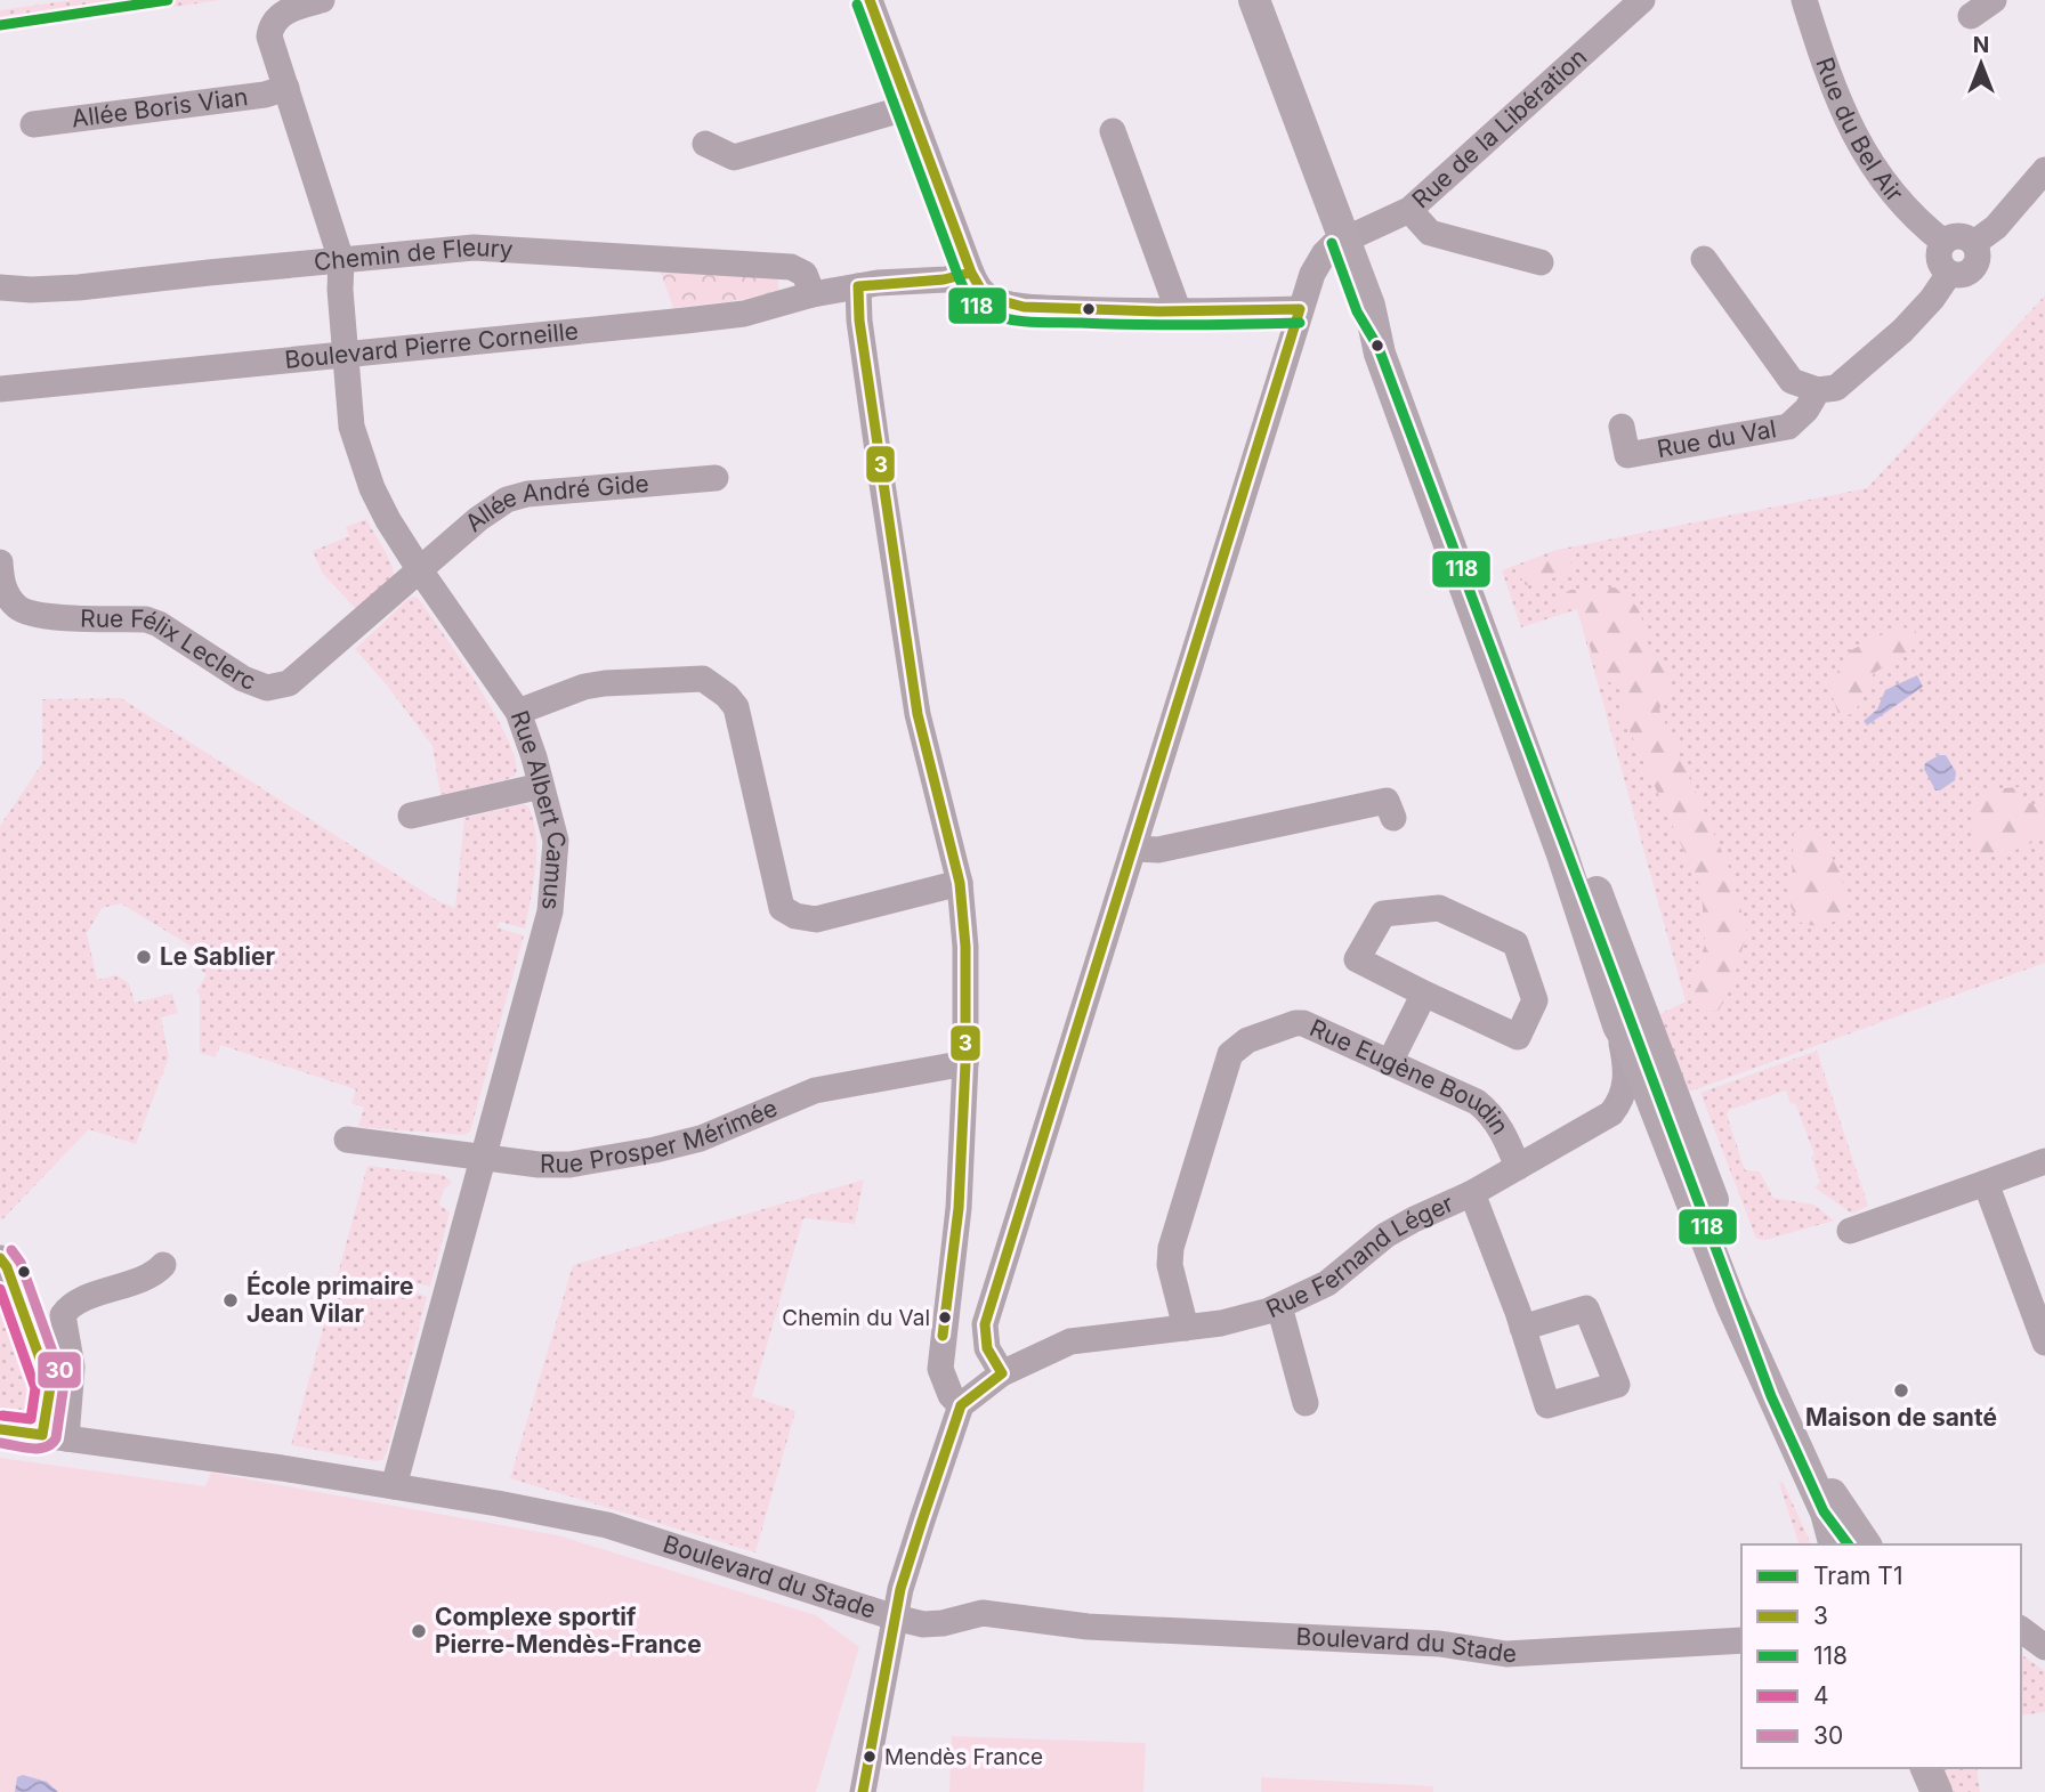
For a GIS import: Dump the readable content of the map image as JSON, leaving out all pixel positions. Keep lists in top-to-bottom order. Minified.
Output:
{"streets":{"street":["Allée Boris Vian","Rue de la Libération","Rue du Bel Air","Chemin de Fleury","Boulevard Pierre Corneille","Rue du Val","Allée André Gide","Rue Félix Leclerc","Rue Albert Camus","Rue Eugène Boudin","Rue Prosper Mérimée","Rue Fernand Léger","Boulevard du Stade"]},"crossings":[["Allée Boris Vian","Rue Albert Camus"],["Rue du Bel Air","Rue du Val"],["Chemin de Fleury","Boulevard Pierre Corneille"],["Chemin de Fleury","Rue Albert Camus"],["Boulevard Pierre Corneille","Rue Albert Camus"],["Allée André Gide","Rue Félix Leclerc"],["Allée André Gide","Rue Albert Camus"],["Rue Félix Leclerc","Rue Albert Camus"],["Rue Albert Camus","Rue Prosper Mérimée"],["Rue Albert Camus","Boulevard du Stade"],["Rue Eugène Boudin","Rue Fernand Léger"]],"places":["Le Sablier","École primaire Jean Vilar","Chemin du Val","Maison de santé","Complexe sportif Pierre-Mendès-France","Mendès France"],"lines":["tram line T1","transit line 3","transit line 118","transit line 30","transit line 4"],"legend":["Tram T1","3","118","4","30"],"north":"top"}
